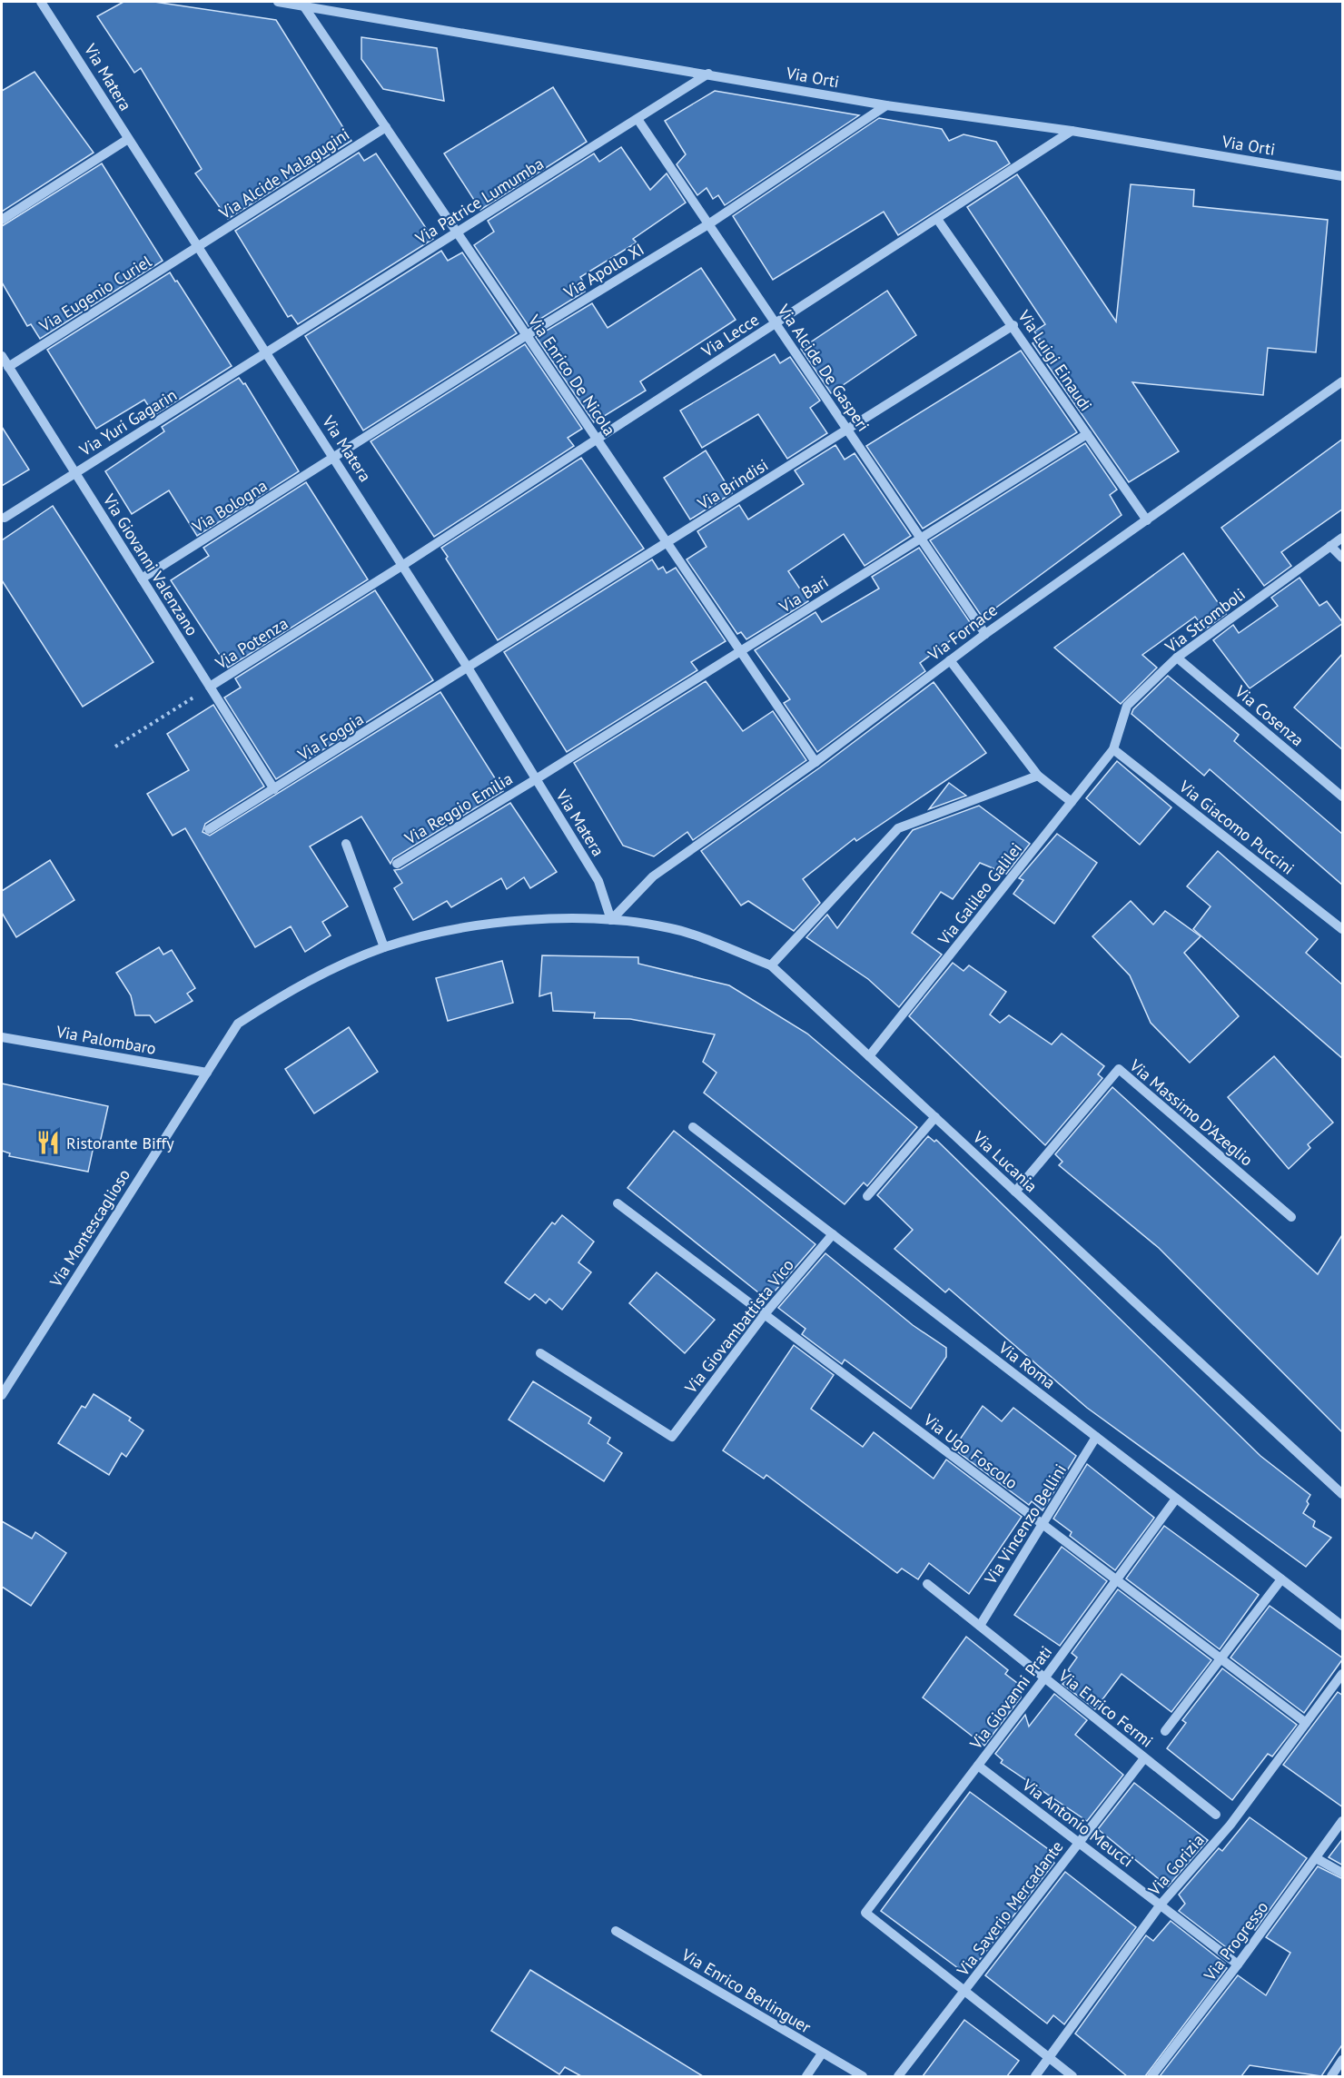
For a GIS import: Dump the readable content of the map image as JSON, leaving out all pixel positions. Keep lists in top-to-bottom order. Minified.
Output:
{"streets":{"street":["Via Matera","Via Orti","Via Alcide Malagugini","Via Patrice Lumumba","Via Apollo XI","Via Eugenio Curiel","Via Lecce","Via Luigi Einaudi","Via Alcide De Gasperi","Via Enrico De Nicola","Via Yuri Gagarin","Via Brindisi","Via Bologna","Via Giovanni Valenzano","Via Bari","Via Stromboli","Via Fornace","Via Potenza","Via Cosenza","Via Foggia","Via Reggio Emilia","Via Giacomo Puccini","Via Galileo Galilei","Via Palombaro","Via Massimo D'Azeglio","Via Lucania","Via Montescaglioso","Via Giovambattista Vico","Via Roma","Via Ugo Foscolo","Via Vincenzo Bellini","Via Giovanni Prati","Via Enrico Fermi","Via Antonio Meucci","Via Gorizia","Via Saverio Mercadante","Via Progresso","Via Enrico Berlinguer"]},"crossings":[["Via Matera","Via Alcide Malagugini"],["Via Matera","Via Patrice Lumumba"],["Via Matera","Via Apollo XI"],["Via Matera","Via Eugenio Curiel"],["Via Matera","Via Lecce"],["Via Matera","Via Yuri Gagarin"],["Via Matera","Via Brindisi"],["Via Matera","Via Bologna"],["Via Matera","Via Bari"],["Via Matera","Via Fornace"],["Via Matera","Via Potenza"],["Via Matera","Via Foggia"],["Via Matera","Via Reggio Emilia"],["Via Matera","Via Lucania"],["Via Matera","Via Montescaglioso"],["Via Orti","Via Patrice Lumumba"],["Via Orti","Via Apollo XI"],["Via Orti","Via Lecce"],["Via Orti","Via Enrico De Nicola"],["Via Alcide Malagugini","Via Eugenio Curiel"],["Via Alcide Malagugini","Via Enrico De Nicola"],["Via Patrice Lumumba","Via Alcide De Gasperi"],["Via Patrice Lumumba","Via Enrico De Nicola"],["Via Patrice Lumumba","Via Yuri Gagarin"],["Via Apollo XI","Via Alcide De Gasperi"],["Via Apollo XI","Via Enrico De Nicola"],["Via Apollo XI","Via Bologna"],["Via Eugenio Curiel","Via Giovanni Valenzano"],["Via Lecce","Via Luigi Einaudi"],["Via Lecce","Via Alcide De Gasperi"],["Via Lecce","Via Enrico De Nicola"],["Via Lecce","Via Potenza"],["Via Luigi Einaudi","Via Brindisi"],["Via Luigi Einaudi","Via Bari"],["Via Luigi Einaudi","Via Fornace"],["Via Alcide De Gasperi","Via Brindisi"],["Via Alcide De Gasperi","Via Bari"],["Via Alcide De Gasperi","Via Fornace"],["Via Enrico De Nicola","Via Brindisi"],["Via Enrico De Nicola","Via Bari"],["Via Enrico De Nicola","Via Fornace"],["Via Yuri Gagarin","Via Giovanni Valenzano"],["Via Brindisi","Via Foggia"],["Via Bologna","Via Giovanni Valenzano"],["Via Giovanni Valenzano","Via Potenza"],["Via Giovanni Valenzano","Via Foggia"],["Via Bari","Via Reggio Emilia"],["Via Stromboli","Via Cosenza"],["Via Stromboli","Via Giacomo Puccini"],["Via Stromboli","Via Galileo Galilei"],["Via Fornace","Via Lucania"],["Via Fornace","Via Montescaglioso"],["Via Giacomo Puccini","Via Galileo Galilei"],["Via Galileo Galilei","Via Lucania"],["Via Palombaro","Via Montescaglioso"],["Via Massimo D'Azeglio","Via Lucania"],["Via Lucania","Via Montescaglioso"],["Via Giovambattista Vico","Via Roma"],["Via Giovambattista Vico","Via Ugo Foscolo"],["Via Roma","Via Vincenzo Bellini"],["Via Roma","Via Giovanni Prati"],["Via Ugo Foscolo","Via Vincenzo Bellini"],["Via Ugo Foscolo","Via Giovanni Prati"],["Via Ugo Foscolo","Via Gorizia"],["Via Vincenzo Bellini","Via Enrico Fermi"],["Via Giovanni Prati","Via Enrico Fermi"],["Via Giovanni Prati","Via Antonio Meucci"],["Via Giovanni Prati","Via Saverio Mercadante"],["Via Enrico Fermi","Via Saverio Mercadante"],["Via Antonio Meucci","Via Gorizia"],["Via Antonio Meucci","Via Saverio Mercadante"],["Via Antonio Meucci","Via Progresso"]],"places":{"restaurant":["Ristorante Biffy"]}}
